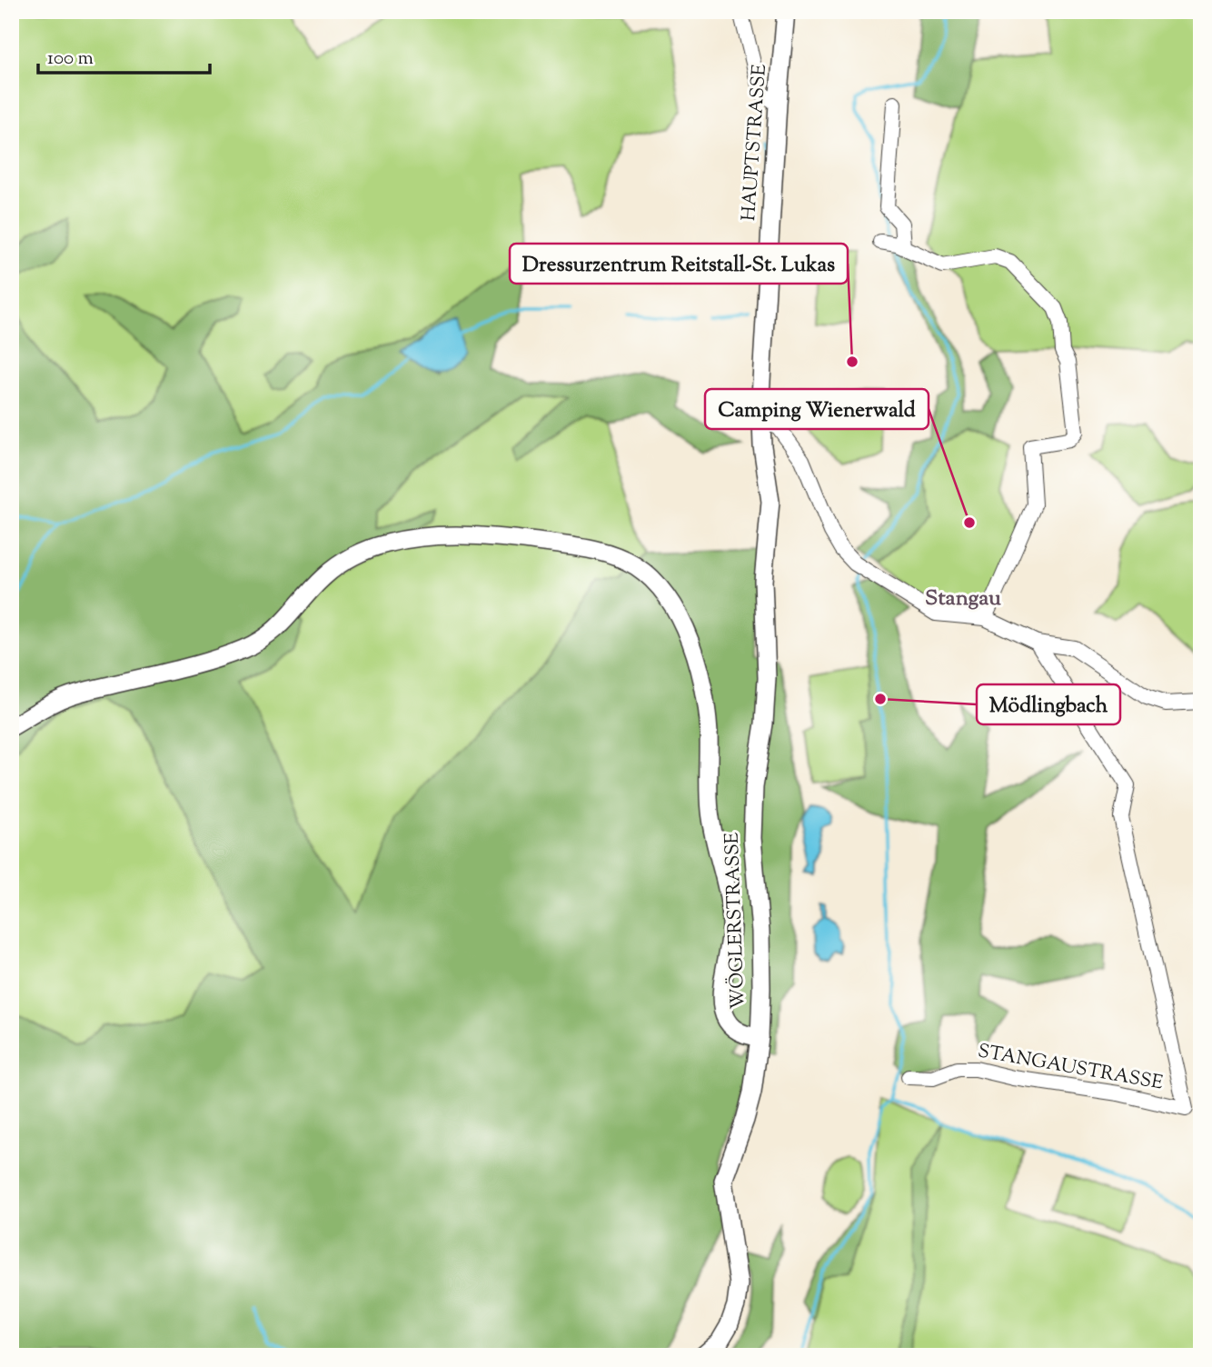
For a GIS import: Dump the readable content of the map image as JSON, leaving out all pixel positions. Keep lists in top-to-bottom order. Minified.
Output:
{"streets":{"main road":["HAUPTSTRASSE","WÖGLERSTRASSE"],"street":["STANGAUSTRASSE"]},"crossings":[["HAUPTSTRASSE","WÖGLERSTRASSE"]],"districts":["Stangau"],"places":["Dressurzentrum Reitstall-St. Lukas","Camping Wienerwald","Mödlingbach"],"scale_bar":"100 m"}
